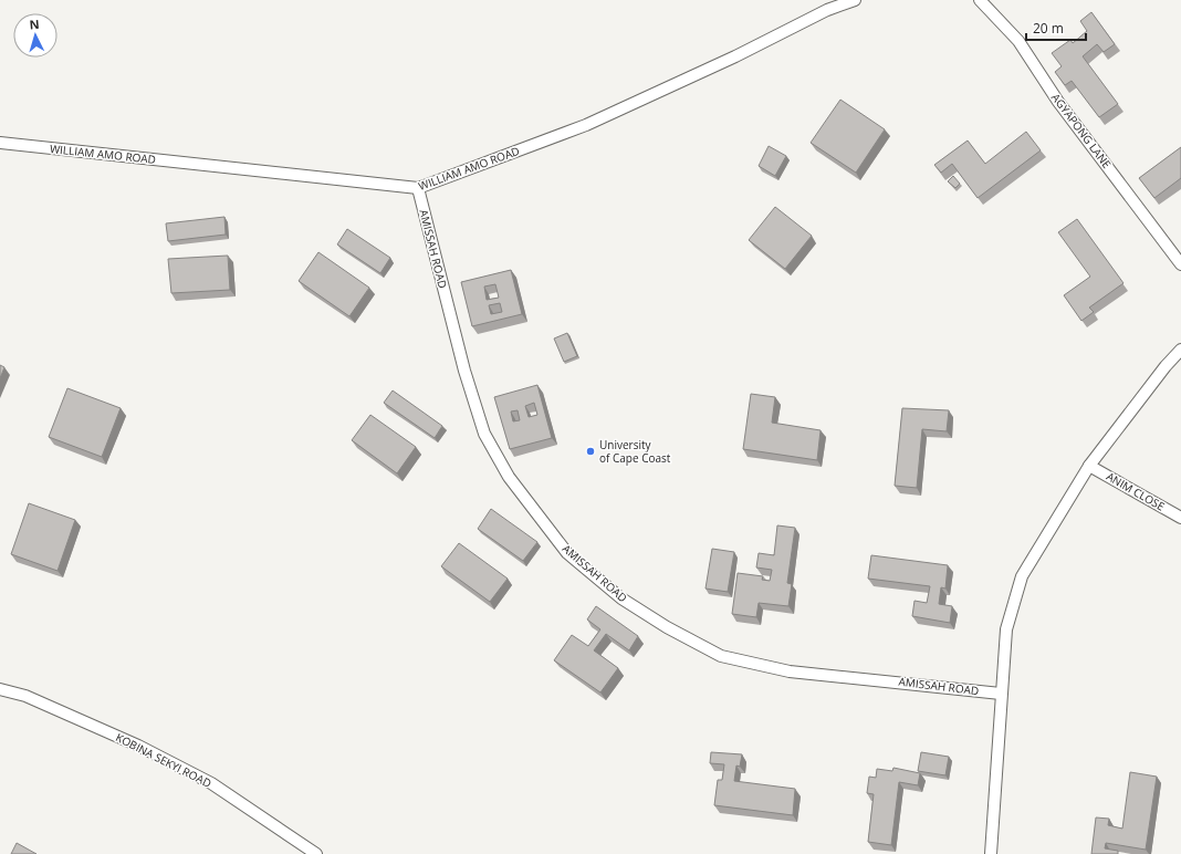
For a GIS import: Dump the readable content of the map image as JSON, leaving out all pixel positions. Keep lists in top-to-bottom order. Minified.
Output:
{"streets":{"lane":["AGYAPONG LANE","WILLIAM AMO ROAD","AMISSAH ROAD","ANIM CLOSE","KOBINA SEKYI ROAD"]},"crossings":[["WILLIAM AMO ROAD","AMISSAH ROAD"]],"places":["University of Cape Coast"],"scale_bar":"20 m","north":"top"}
